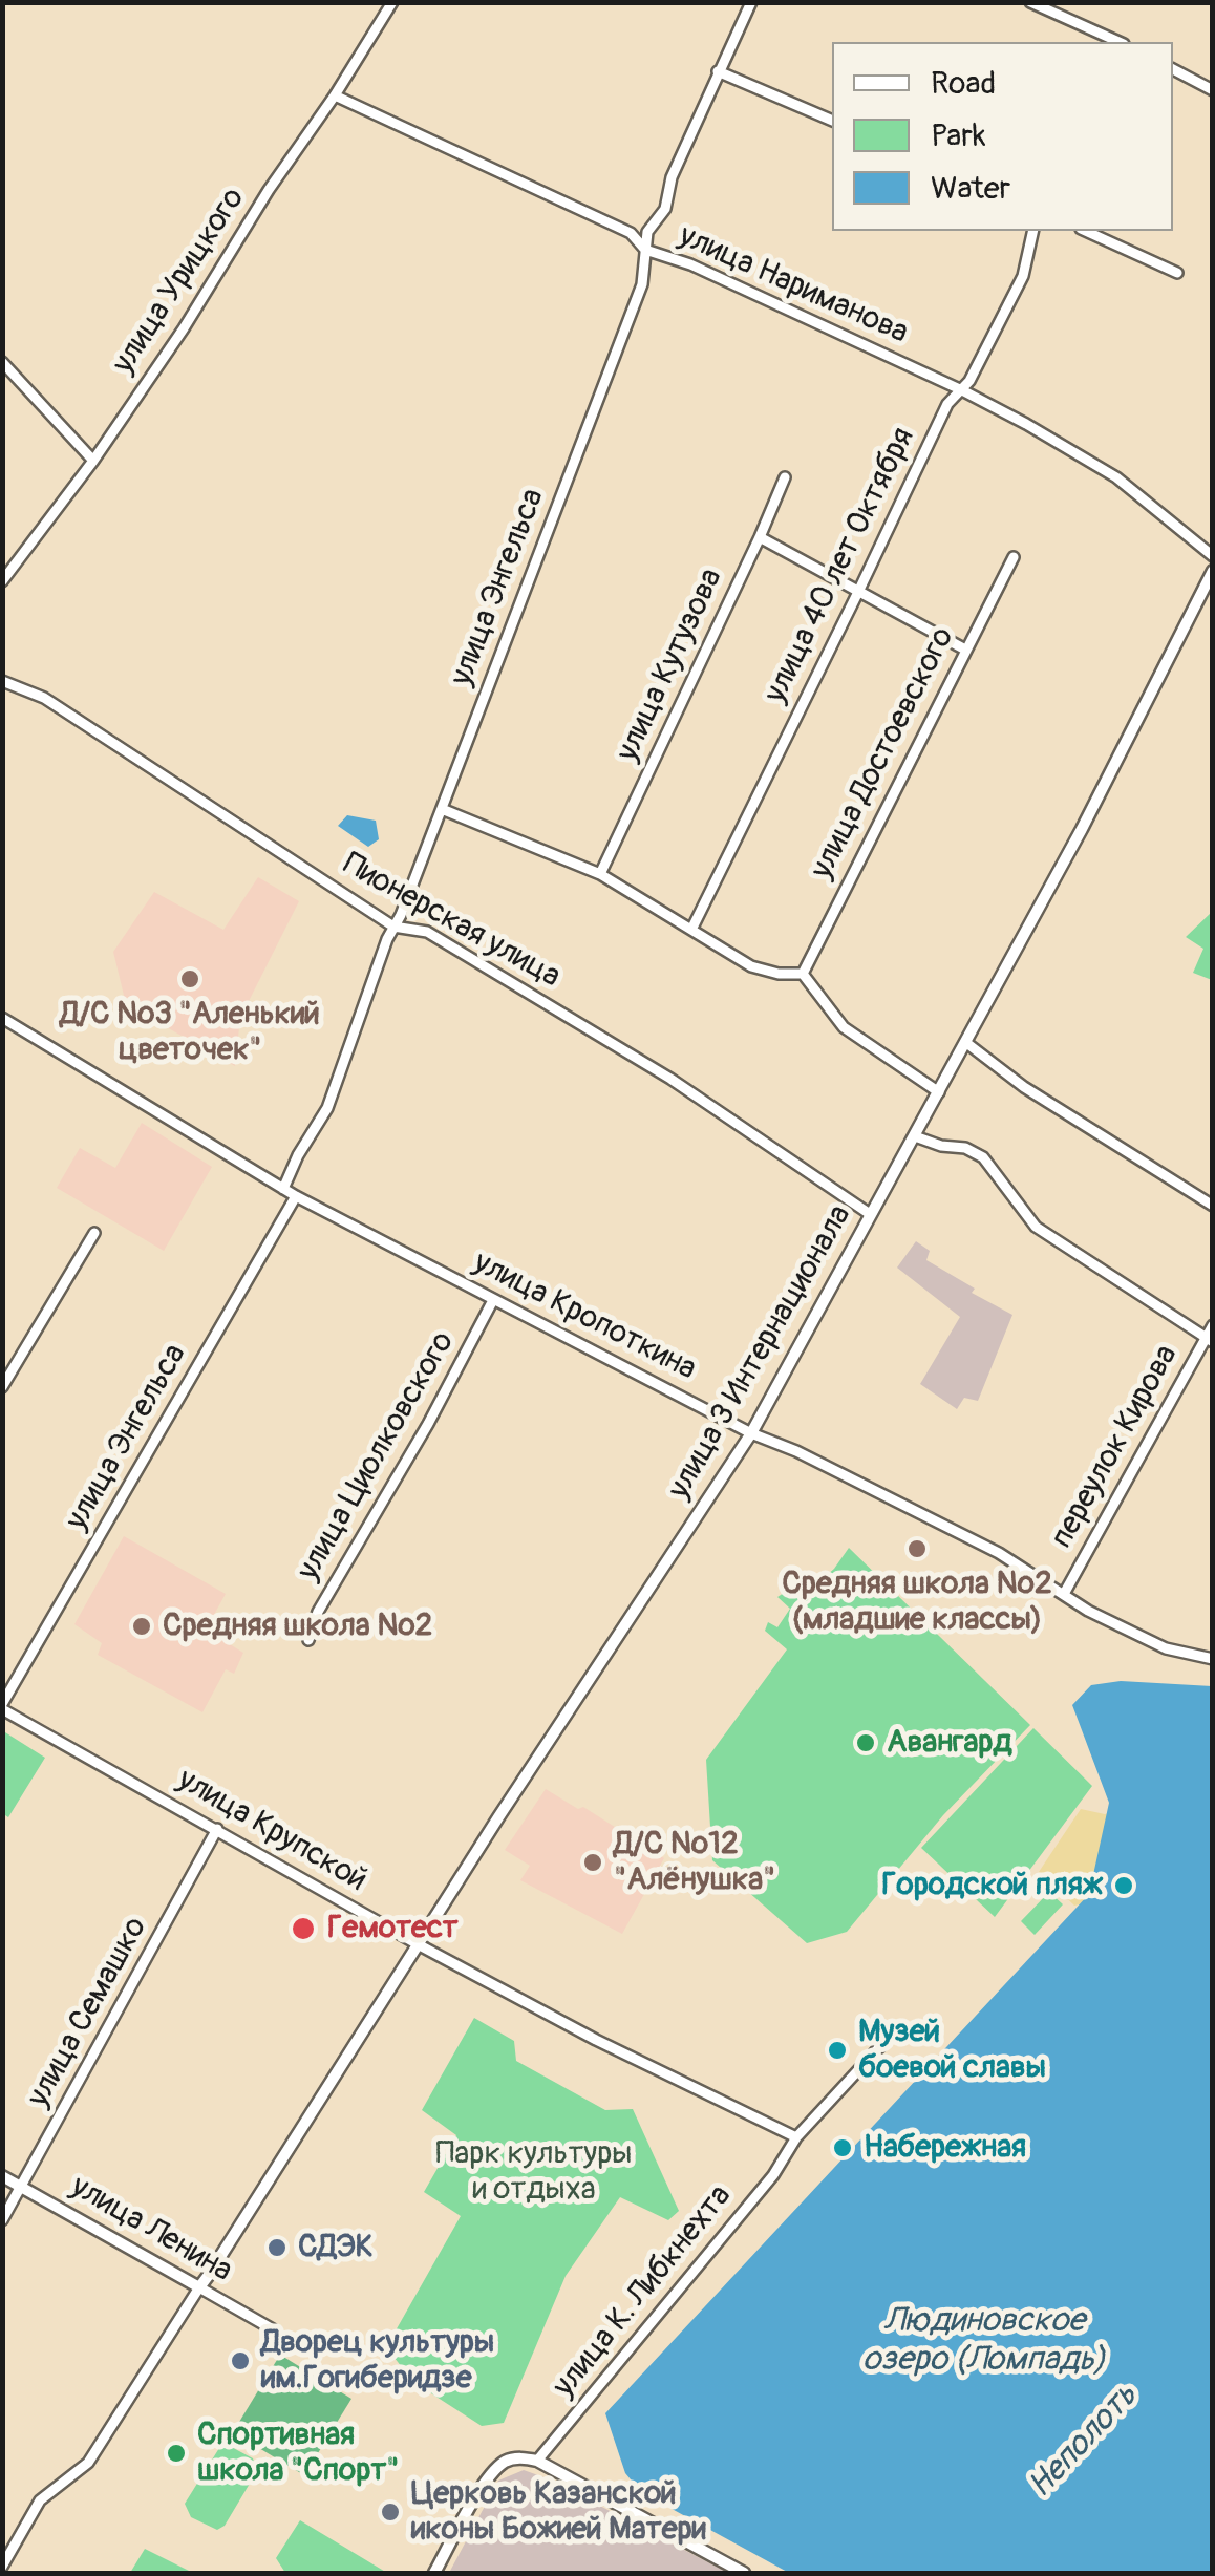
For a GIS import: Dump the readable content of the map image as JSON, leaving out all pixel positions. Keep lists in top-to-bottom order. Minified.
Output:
{"streets":{"street":["улица Урицкого","улица Нариманова","улица 40 лет Октября","улица Энгельса","улица Кутузова","улица Достоевского","Пионерская улица","улица Кропоткина","улица 3 Интернационала","переулок Кирова","улица Циолковского","улица Крупской","улица Семашко","улица Ленина","улица К. Либкнехта"]},"crossings":[["улица Урицкого","улица Нариманова"],["улица Нариманова","улица 40 лет Октября"],["улица Нариманова","улица Энгельса"],["улица Энгельса","Пионерская улица"],["улица Энгельса","улица Кропоткина"],["улица Энгельса","улица Крупской"],["Пионерская улица","улица 3 Интернационала"],["улица Кропоткина","улица 3 Интернационала"],["улица Кропоткина","переулок Кирова"],["улица Кропоткина","улица Циолковского"],["улица 3 Интернационала","улица Крупской"],["улица 3 Интернационала","улица Ленина"],["улица Крупской","улица Семашко"],["улица Крупской","улица К. Либкнехта"],["улица Семашко","улица Ленина"]],"water":["Людиновское озеро (Ломпадь)","Неполоть"],"parks":["Парк культуры и отдыха"],"places":["Д/С №3 \"Аленький цветочек\"","Средняя школа №2 (младшие классы)","Средняя школа №2","Авангард","Д/С №12 \"Алёнушка\"","Городской пляж","Гемотест","Музей боевой славы","Набережная","СДЭК","Дворец культуры им.Гогиберидзе","Спортивная школа \"Спорт\"","Церковь Казанской иконы Божией Матери"],"legend":["Road","Park","Water"]}
